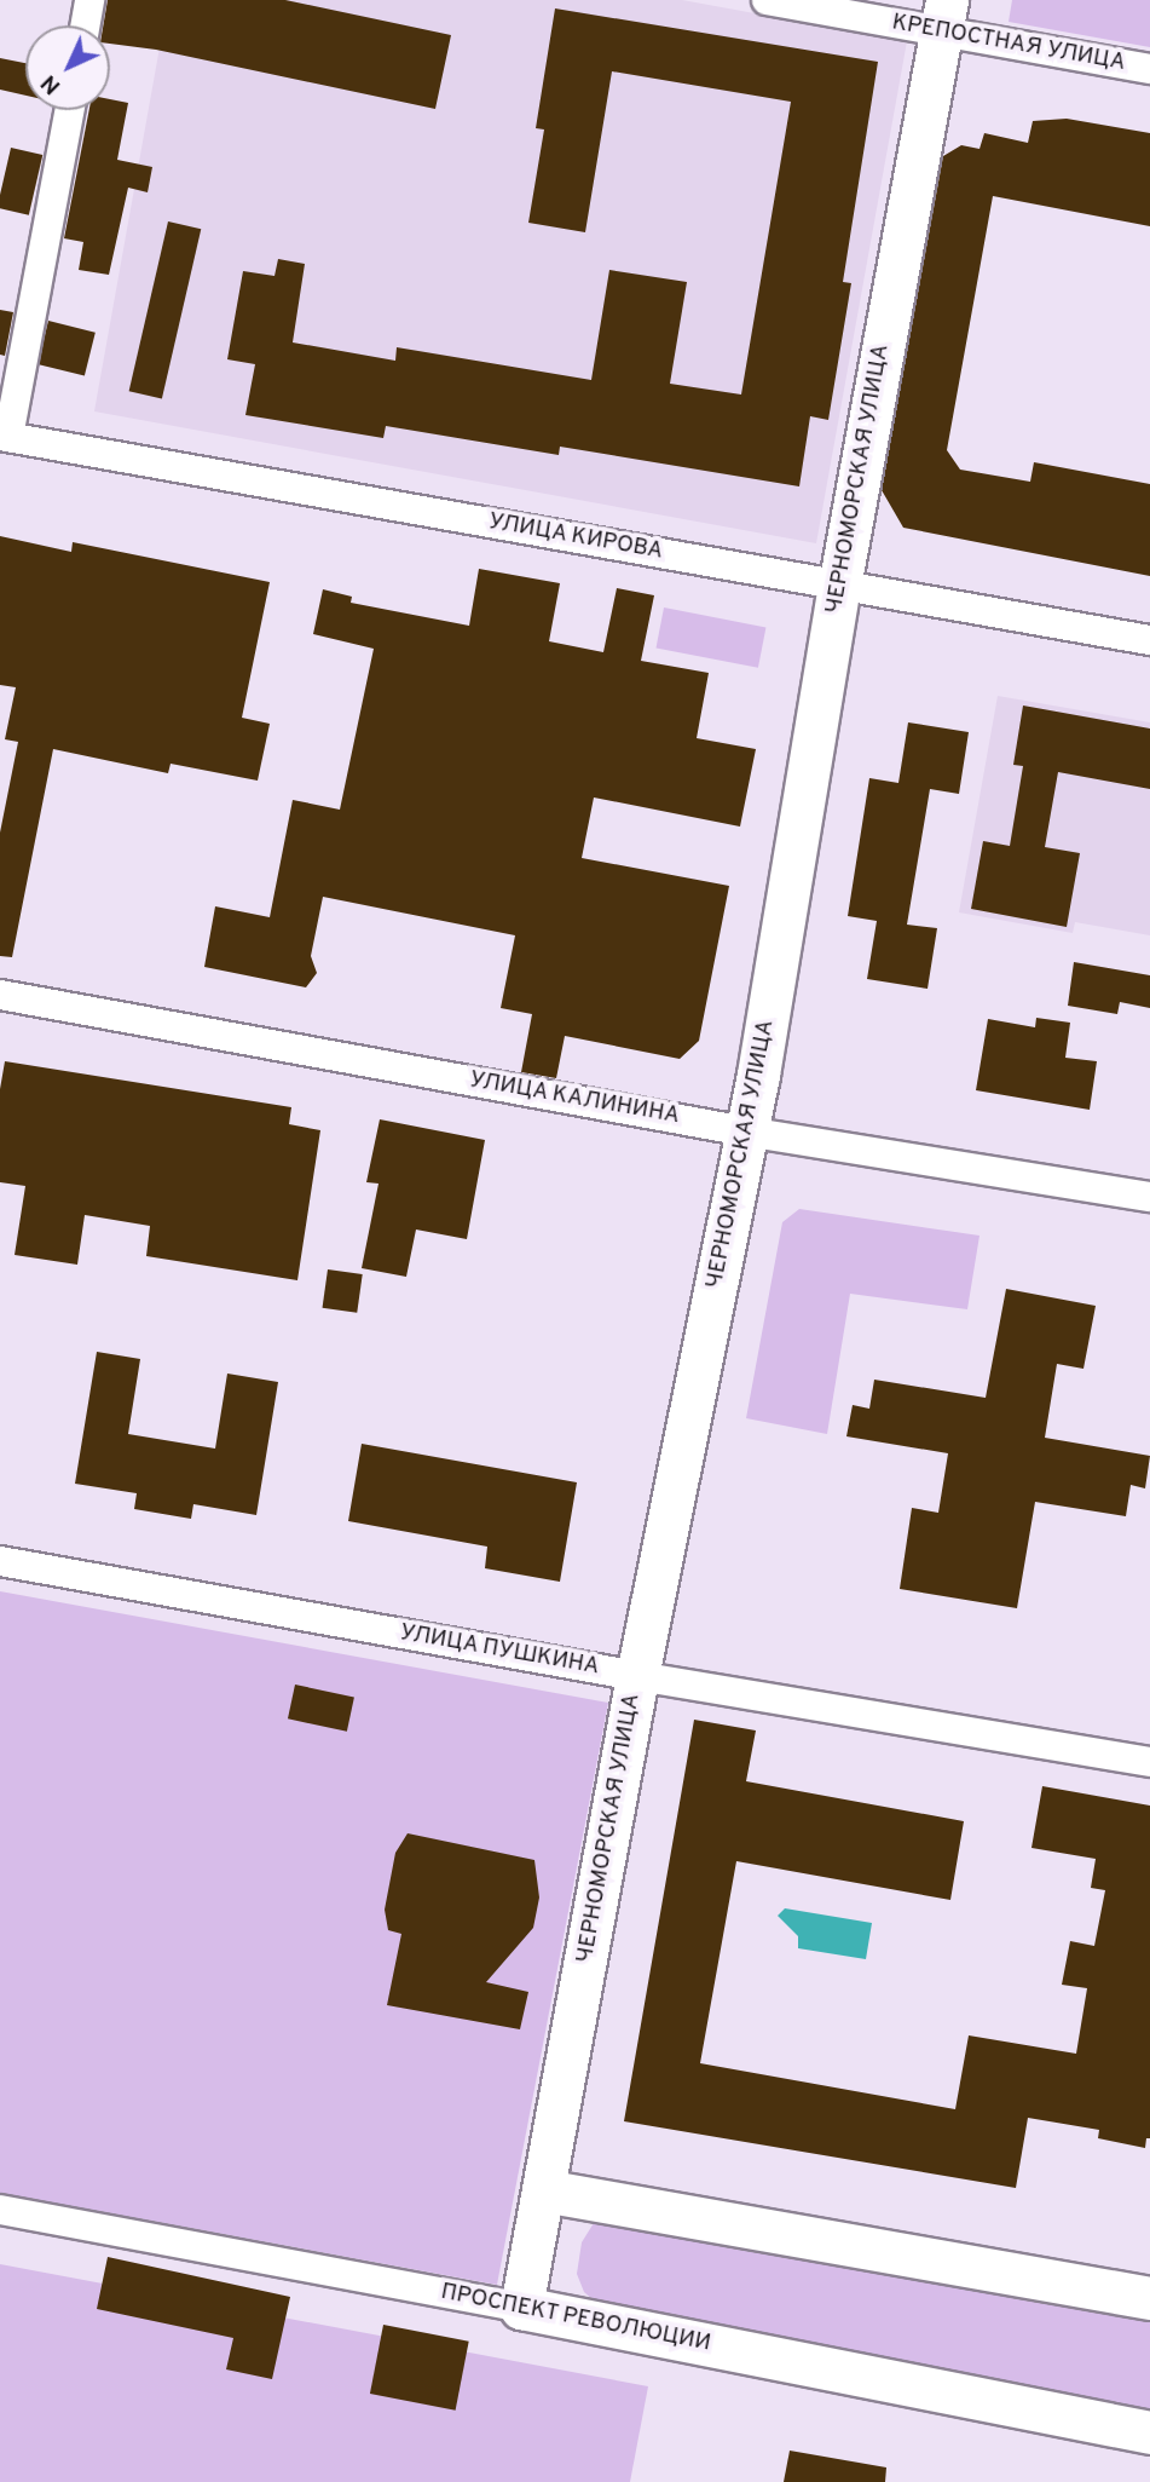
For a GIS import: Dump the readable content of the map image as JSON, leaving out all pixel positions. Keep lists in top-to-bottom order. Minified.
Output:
{"streets":{"street":["КРЕПОСТНАЯ УЛИЦА","ЧЕРНОМОРСКАЯ УЛИЦА","УЛИЦА КИРОВА","УЛИЦА КАЛИНИНА","УЛИЦА ПУШКИНА","ПРОСПЕКТ РЕВОЛЮЦИИ"]},"crossings":[["КРЕПОСТНАЯ УЛИЦА","ЧЕРНОМОРСКАЯ УЛИЦА"],["ЧЕРНОМОРСКАЯ УЛИЦА","УЛИЦА КИРОВА"],["ЧЕРНОМОРСКАЯ УЛИЦА","УЛИЦА КАЛИНИНА"],["ЧЕРНОМОРСКАЯ УЛИЦА","УЛИЦА ПУШКИНА"],["ЧЕРНОМОРСКАЯ УЛИЦА","ПРОСПЕКТ РЕВОЛЮЦИИ"]],"north":"bottom left"}
